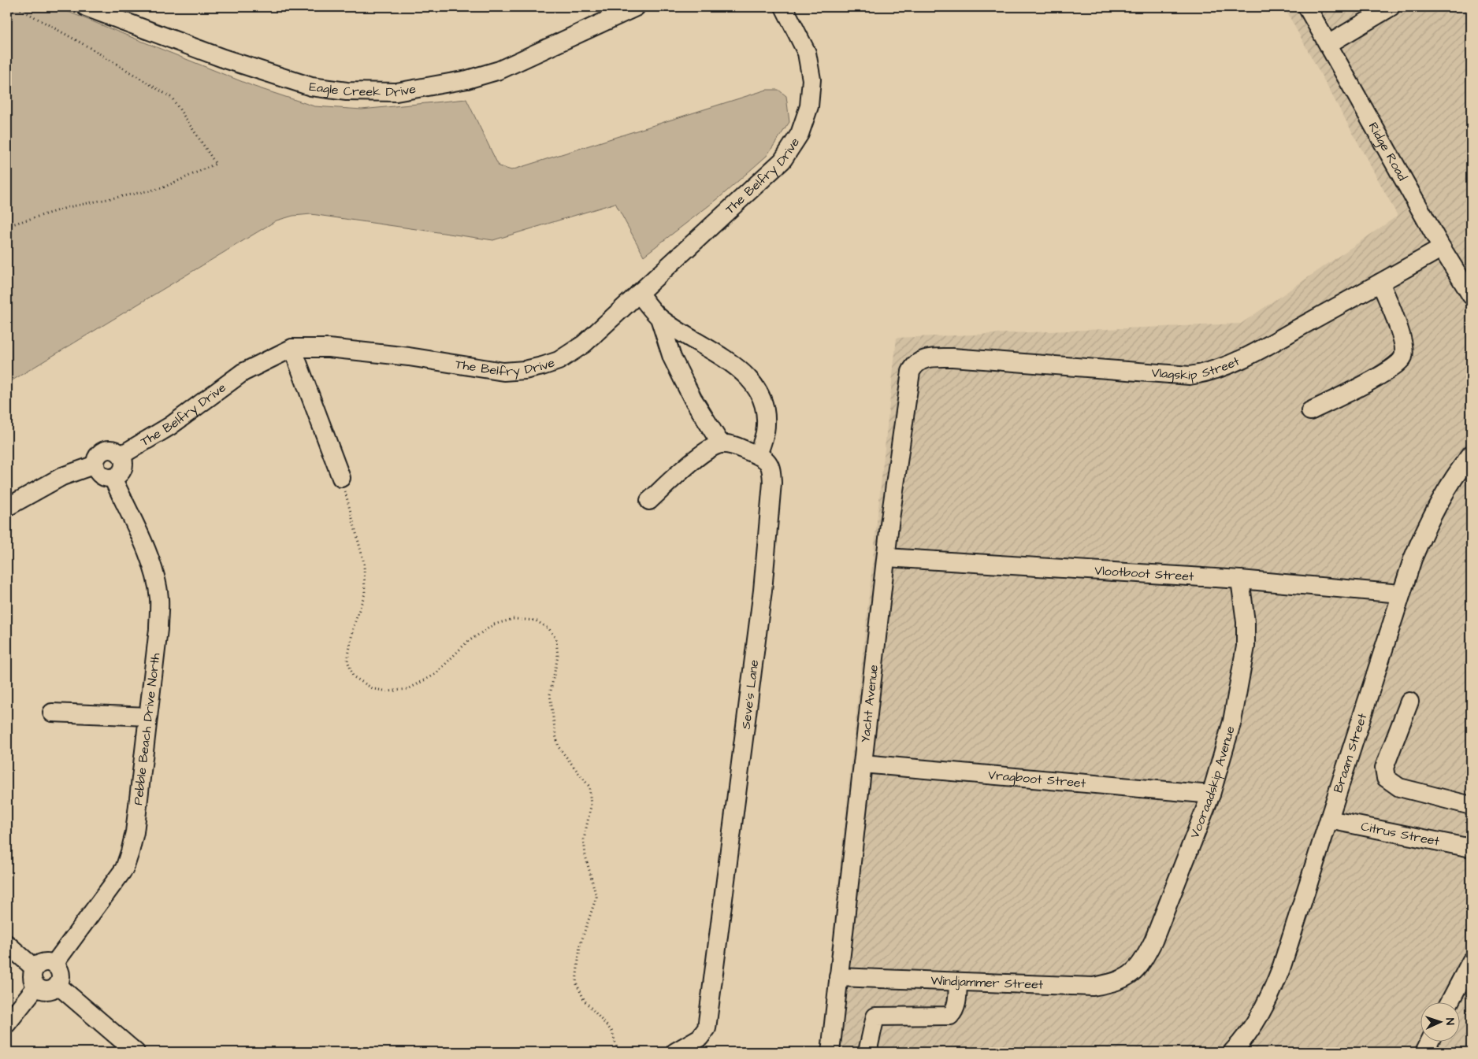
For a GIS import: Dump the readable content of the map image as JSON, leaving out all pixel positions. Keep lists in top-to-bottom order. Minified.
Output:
{"streets":{"street":["Eagle Creek Drive","Ridge Road","The Belfry Drive","Vlagskip Street","Vlootboot Street","Seve's Lane","Yacht Avenue","Pebble Beach Drive North","Braam Street","Vragboot Street","Vooraadskip Avenue","Citrus Street","Windjammer Street"]},"crossings":[["Ridge Road","Vlagskip Street"],["The Belfry Drive","Pebble Beach Drive North"],["Vlagskip Street","Yacht Avenue"],["Vlootboot Street","Yacht Avenue"],["Vlootboot Street","Braam Street"],["Vlootboot Street","Vooraadskip Avenue"],["Yacht Avenue","Vragboot Street"],["Yacht Avenue","Windjammer Street"],["Braam Street","Citrus Street"],["Vragboot Street","Vooraadskip Avenue"],["Vooraadskip Avenue","Windjammer Street"]],"north":"right"}
